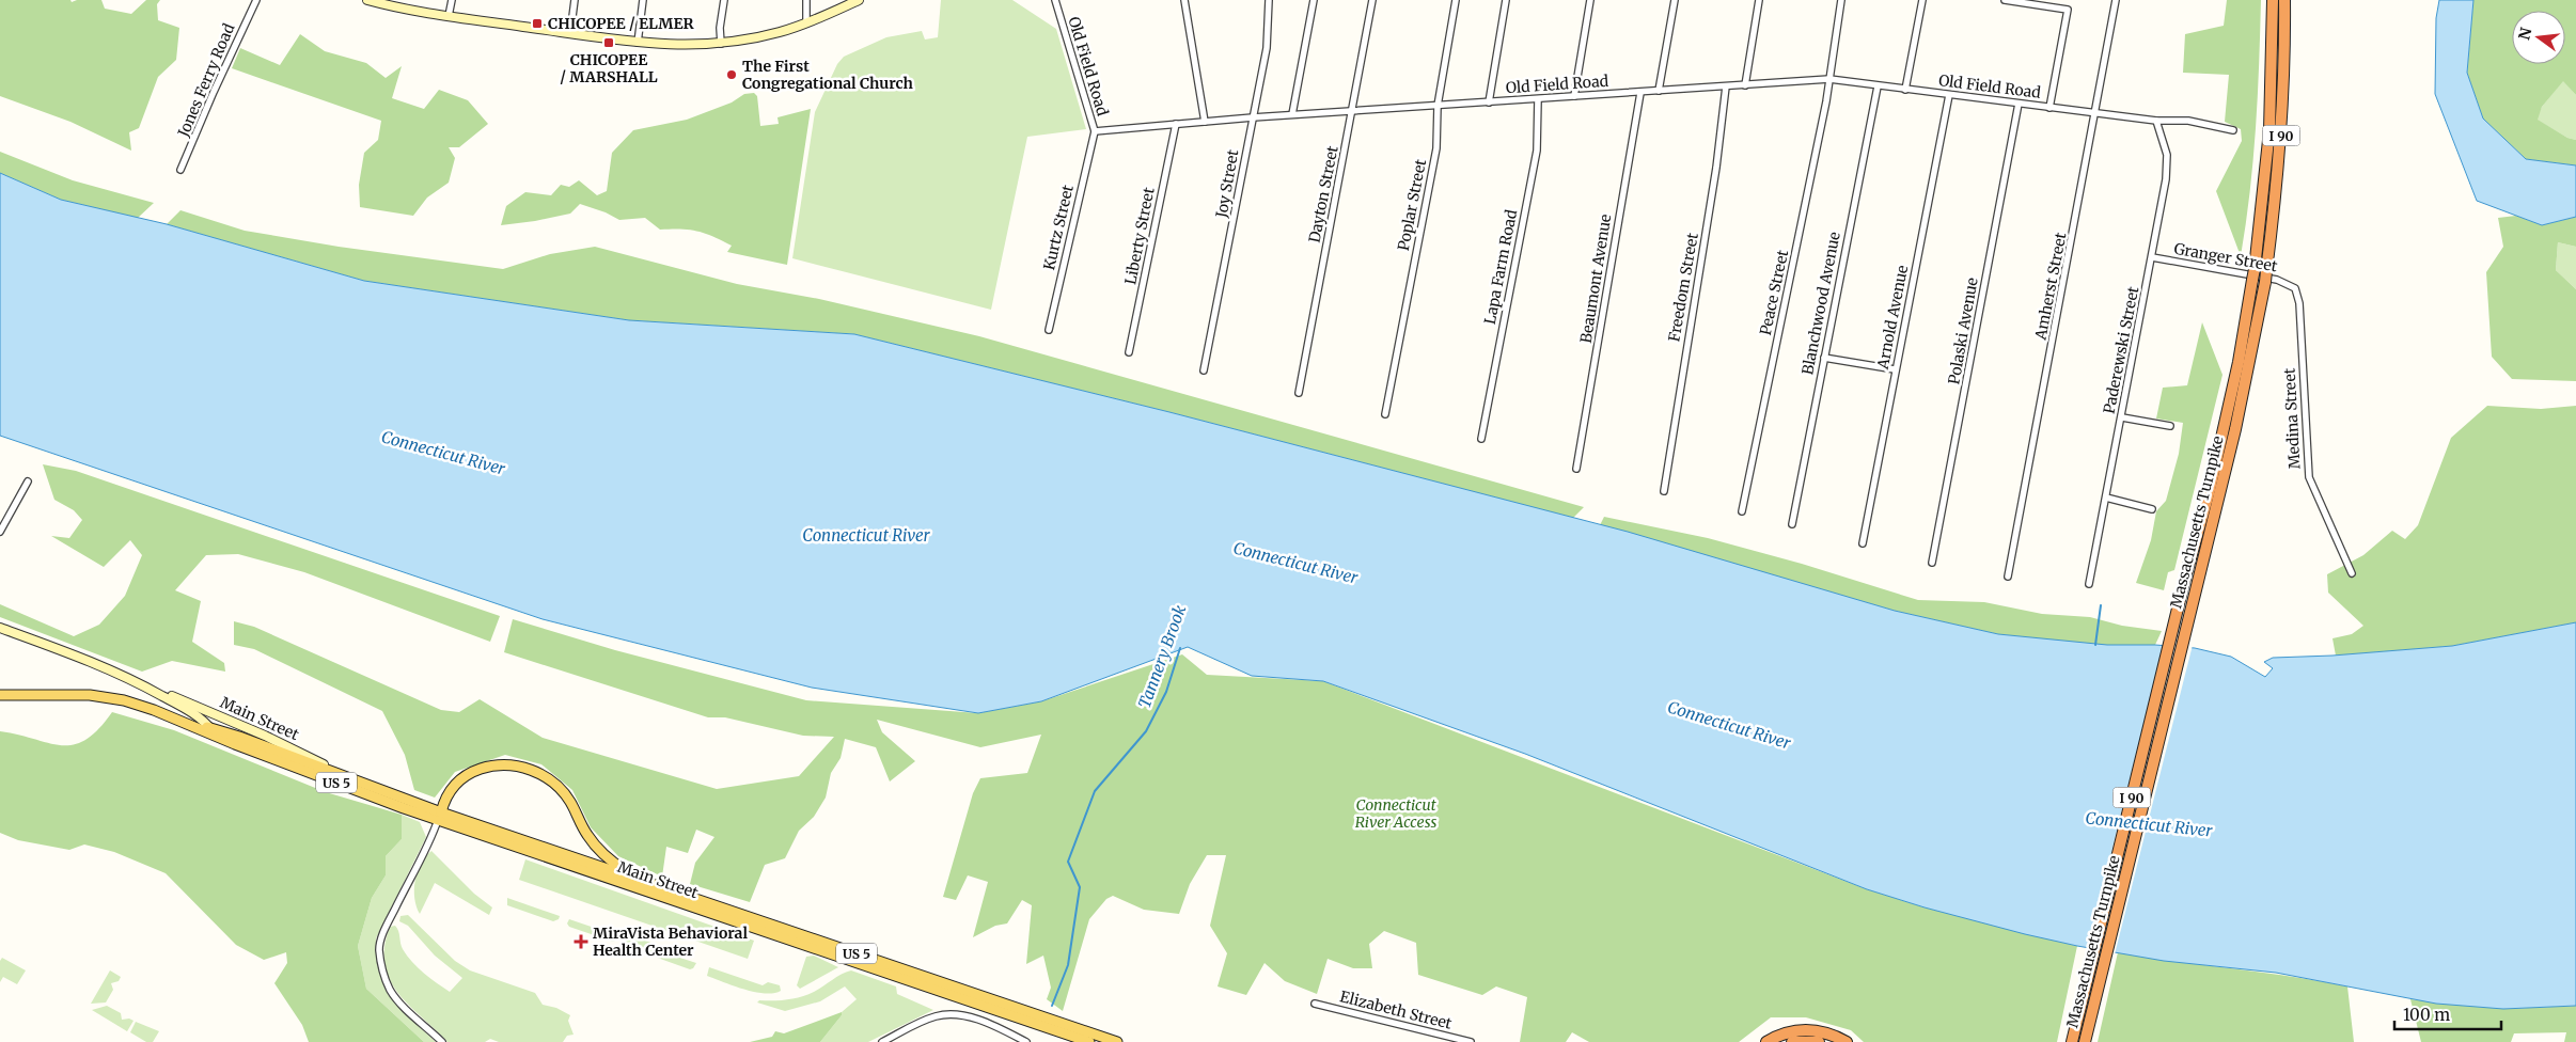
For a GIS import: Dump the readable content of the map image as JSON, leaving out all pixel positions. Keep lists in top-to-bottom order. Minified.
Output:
{"streets":{"highway":["I 90","Massachusetts Turnpike"],"main road":["Main Street","US 5"],"street":["Old Field Road","Jones Ferry Road","Joy Street","Dayton Street","Poplar Street","Kurtz Street","Liberty Street","Granger Street","Lapa Farm Road","Beaumont Avenue","Amherst Street","Freedom Street","Peace Street","Blanchwood Avenue","Arnold Avenue","Polaski Avenue","Paderewski Street","Medina Street","Elizabeth Street"]},"crossings":[["Old Field Road","Joy Street"],["Old Field Road","Dayton Street"],["Old Field Road","Poplar Street"],["Old Field Road","Kurtz Street"],["Old Field Road","Liberty Street"],["Old Field Road","Lapa Farm Road"],["Old Field Road","Beaumont Avenue"],["Old Field Road","Amherst Street"],["Old Field Road","Freedom Street"],["Old Field Road","Peace Street"],["Old Field Road","Blanchwood Avenue"],["Old Field Road","Arnold Avenue"],["Old Field Road","Polaski Avenue"],["Old Field Road","Paderewski Street"],["Granger Street","Paderewski Street"],["Granger Street","Medina Street"],["Main Street","US 5"]],"water":["Connecticut River","Tannery Brook"],"parks":["Connecticut River Access"],"places":{"transit":["CHICOPEE / ELMER","CHICOPEE / MARSHALL"],"other":["The First Congregational Church"],"health":["MiraVista Behavioral Health Center"]},"scale_bar":"100 m","north":"left"}
